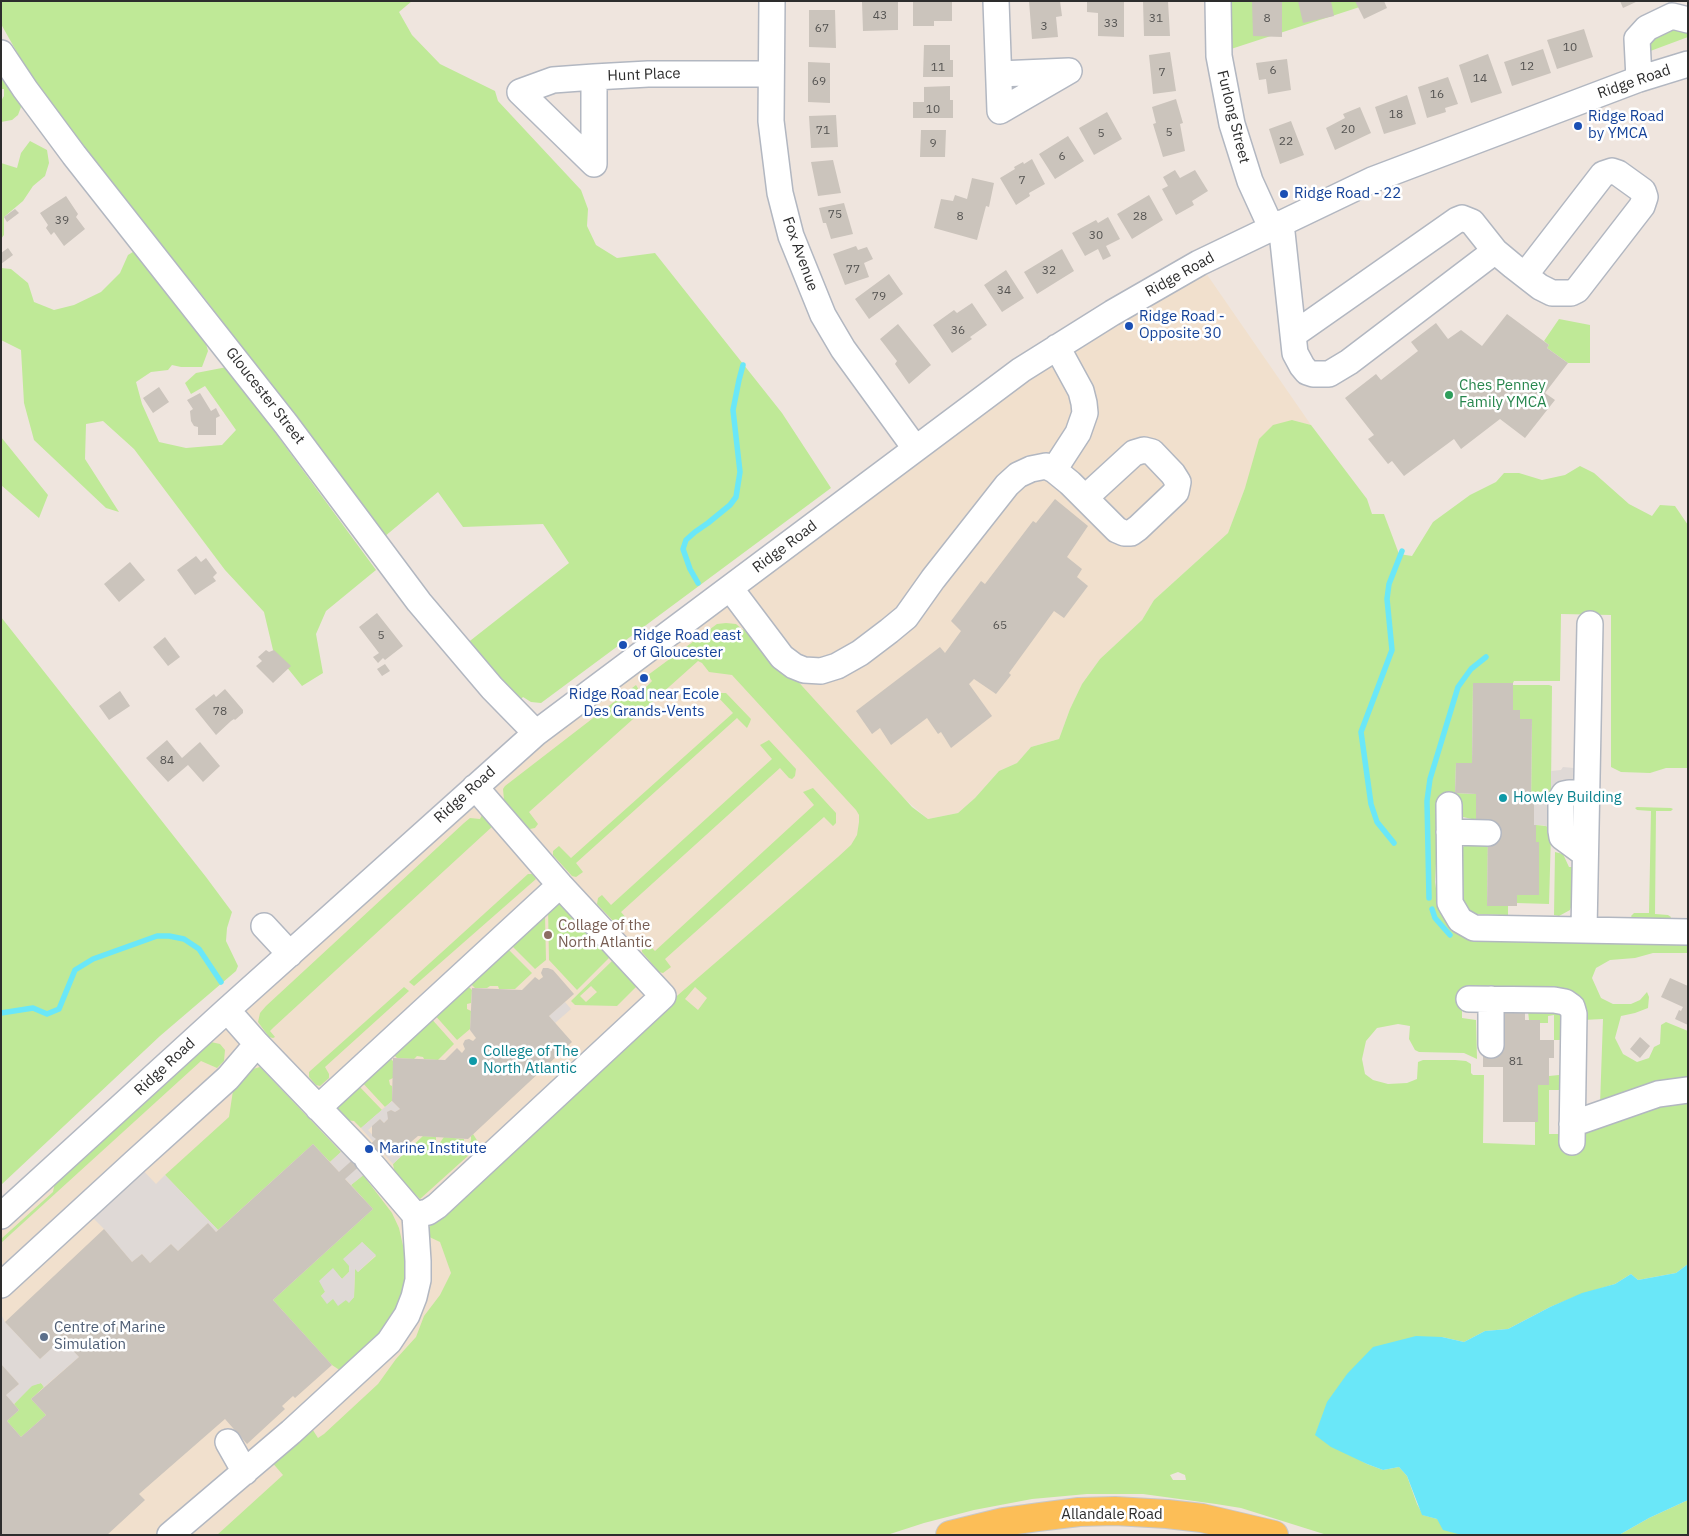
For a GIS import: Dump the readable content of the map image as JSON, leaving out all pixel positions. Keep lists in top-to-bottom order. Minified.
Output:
{"streets":{"main road":["Allandale Road"],"street":["Hunt Place","Ridge Road","Furlong Street","Fox Avenue","Gloucester Street"]},"crossings":[["Hunt Place","Fox Avenue"],["Ridge Road","Furlong Street"],["Ridge Road","Fox Avenue"],["Ridge Road","Gloucester Street"]],"places":["Ridge Road by YMCA","Ridge Road - 22","Ridge Road - Opposite 30","Ches Penney Family YMCA","Ridge Road east of Gloucester","Ridge Road near Ecole Des Grands-Vents","Howley Building","Collage of the North Atlantic","College of The North Atlantic","Marine Institute","Centre of Marine Simulation"],"house_numbers":["43","31","8","33","3","67","10","12","11","6","7","14","69","16","10","18","20","71","5","5","22","9","6","7","75","8","28","39","30","77","32","34","79","36","65","5","78","84","81"]}
